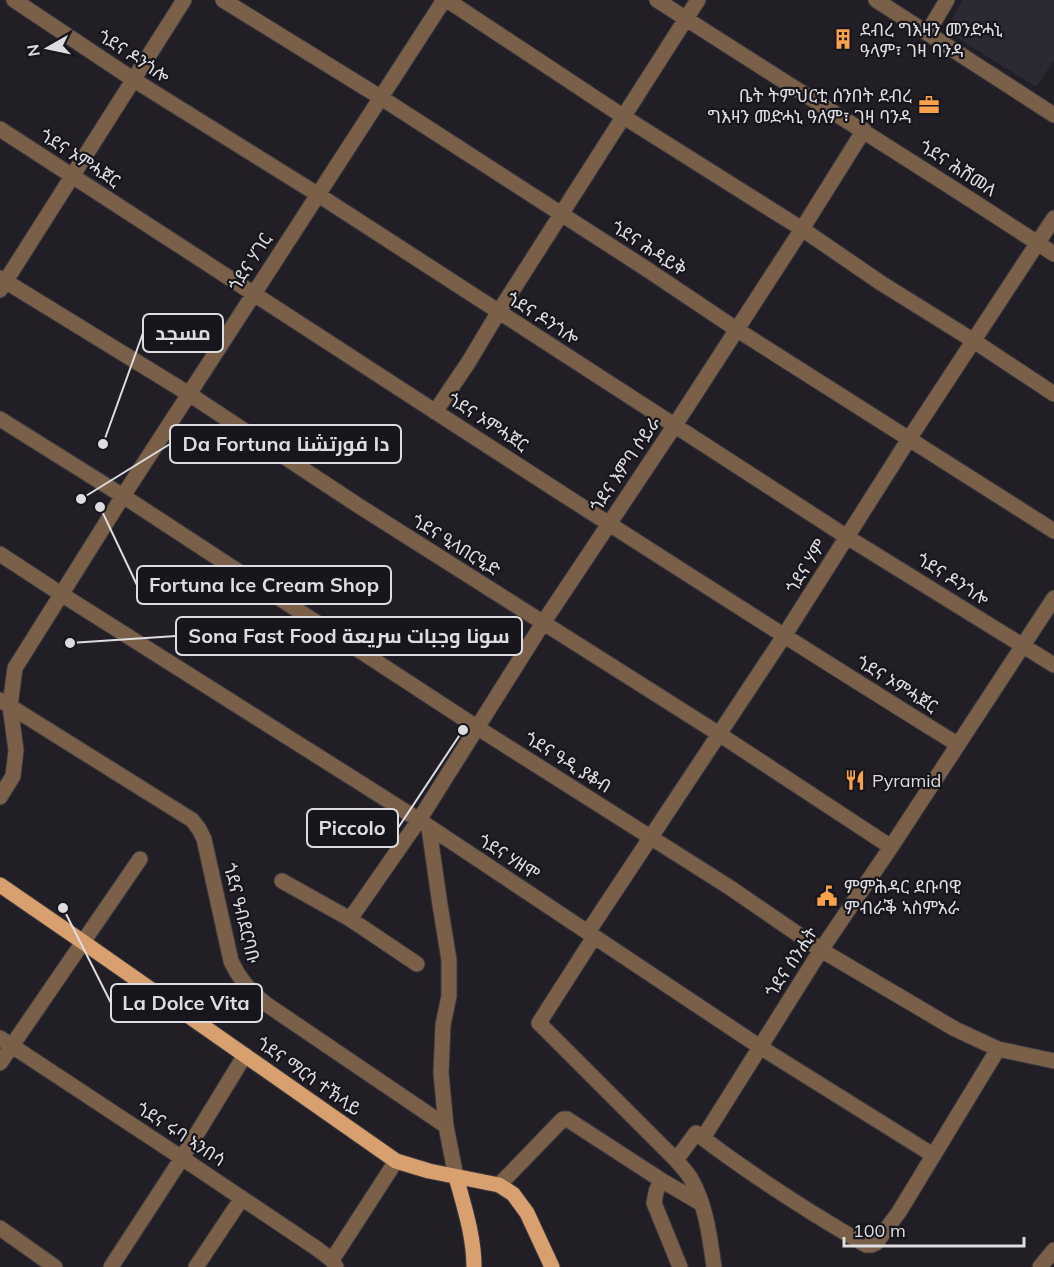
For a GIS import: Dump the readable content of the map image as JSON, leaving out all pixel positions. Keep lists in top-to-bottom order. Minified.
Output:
{"streets":{"main road":["ጎደና ማርሳ ተኽላይ"],"street":["ጎደና ዶንጎሎ","ጎደና ኦምሓጀር","ጎደና ሕሽመለ","ጎደና ሕዳይቅ","ጎደና ሃገር","ጎደና እምባ ሶይራ","ጎደና ዒላበርዒድ","ጎደና ሃም","ጎደና ዓዲ ያቆብ","ጎደና ሃዘሞ","ጎደና ዓብደርባቡ","ጎደና ሰንሒት","ጎደና ሩባ ኣንበሳ"]},"crossings":[["ጎደና ዶንጎሎ","ጎደና ሃገር"],["ጎደና ዶንጎሎ","ጎደና እምባ ሶይራ"],["ጎደና ዶንጎሎ","ጎደና ሃም"],["ጎደና ዶንጎሎ","ጎደና ሰንሒት"],["ጎደና ኦምሓጀር","ጎደና ሃገር"],["ጎደና ኦምሓጀር","ጎደና እምባ ሶይራ"],["ጎደና ኦምሓጀር","ጎደና ሃም"],["ጎደና ኦምሓጀር","ጎደና ሰንሒት"],["ጎደና ሕሽመለ","ጎደና እምባ ሶይራ"],["ጎደና ሕሽመለ","ጎደና ሃም"],["ጎደና ሕዳይቅ","ጎደና ሃገር"],["ጎደና ሕዳይቅ","ጎደና እምባ ሶይራ"],["ጎደና ሕዳይቅ","ጎደና ሃም"],["ጎደና ሃገር","ጎደና ዒላበርዒድ"],["ጎደና ሃገር","ጎደና ዓዲ ያቆብ"],["ጎደና ሃገር","ጎደና ሃዘሞ"],["ጎደና እምባ ሶይራ","ጎደና ዒላበርዒድ"],["ጎደና እምባ ሶይራ","ጎደና ዓዲ ያቆብ"],["ጎደና እምባ ሶይራ","ጎደና ሃዘሞ"],["ጎደና ዒላበርዒድ","ጎደና ሃም"],["ጎደና ዒላበርዒድ","ጎደና ሰንሒት"],["ጎደና ሃም","ጎደና ዓዲ ያቆብ"],["ጎደና ሃም","ጎደና ሃዘሞ"],["ጎደና ሃም","ጎደና ሰንሒት"],["ጎደና ዓዲ ያቆብ","ጎደና ሰንሒት"],["ጎደና ሃዘሞ","ጎደና ሰንሒት"]],"places":{"building":["ደብረ ግእዛን መንድሓኒ ዓላም፣ ገዛ ባንዳ"],"office":["ቤት ትምህርቲ ሰንበት ደብረ ግእዛን መድሓኒ ዓለም፣ ገዛ ባንዳ"],"other":["مسجد","Da Fortuna دا فورتشنا","Fortuna Ice Cream Shop","Sona Fast Food سونا وجبات سريعة","Piccolo","La Dolce Vita"],"restaurant":["Pyramid"],"public building":["ምምሕዳር ደቡባዊ ምብራቕ ኣስምአራ"]},"scale_bar":"100 m","north":"left"}
